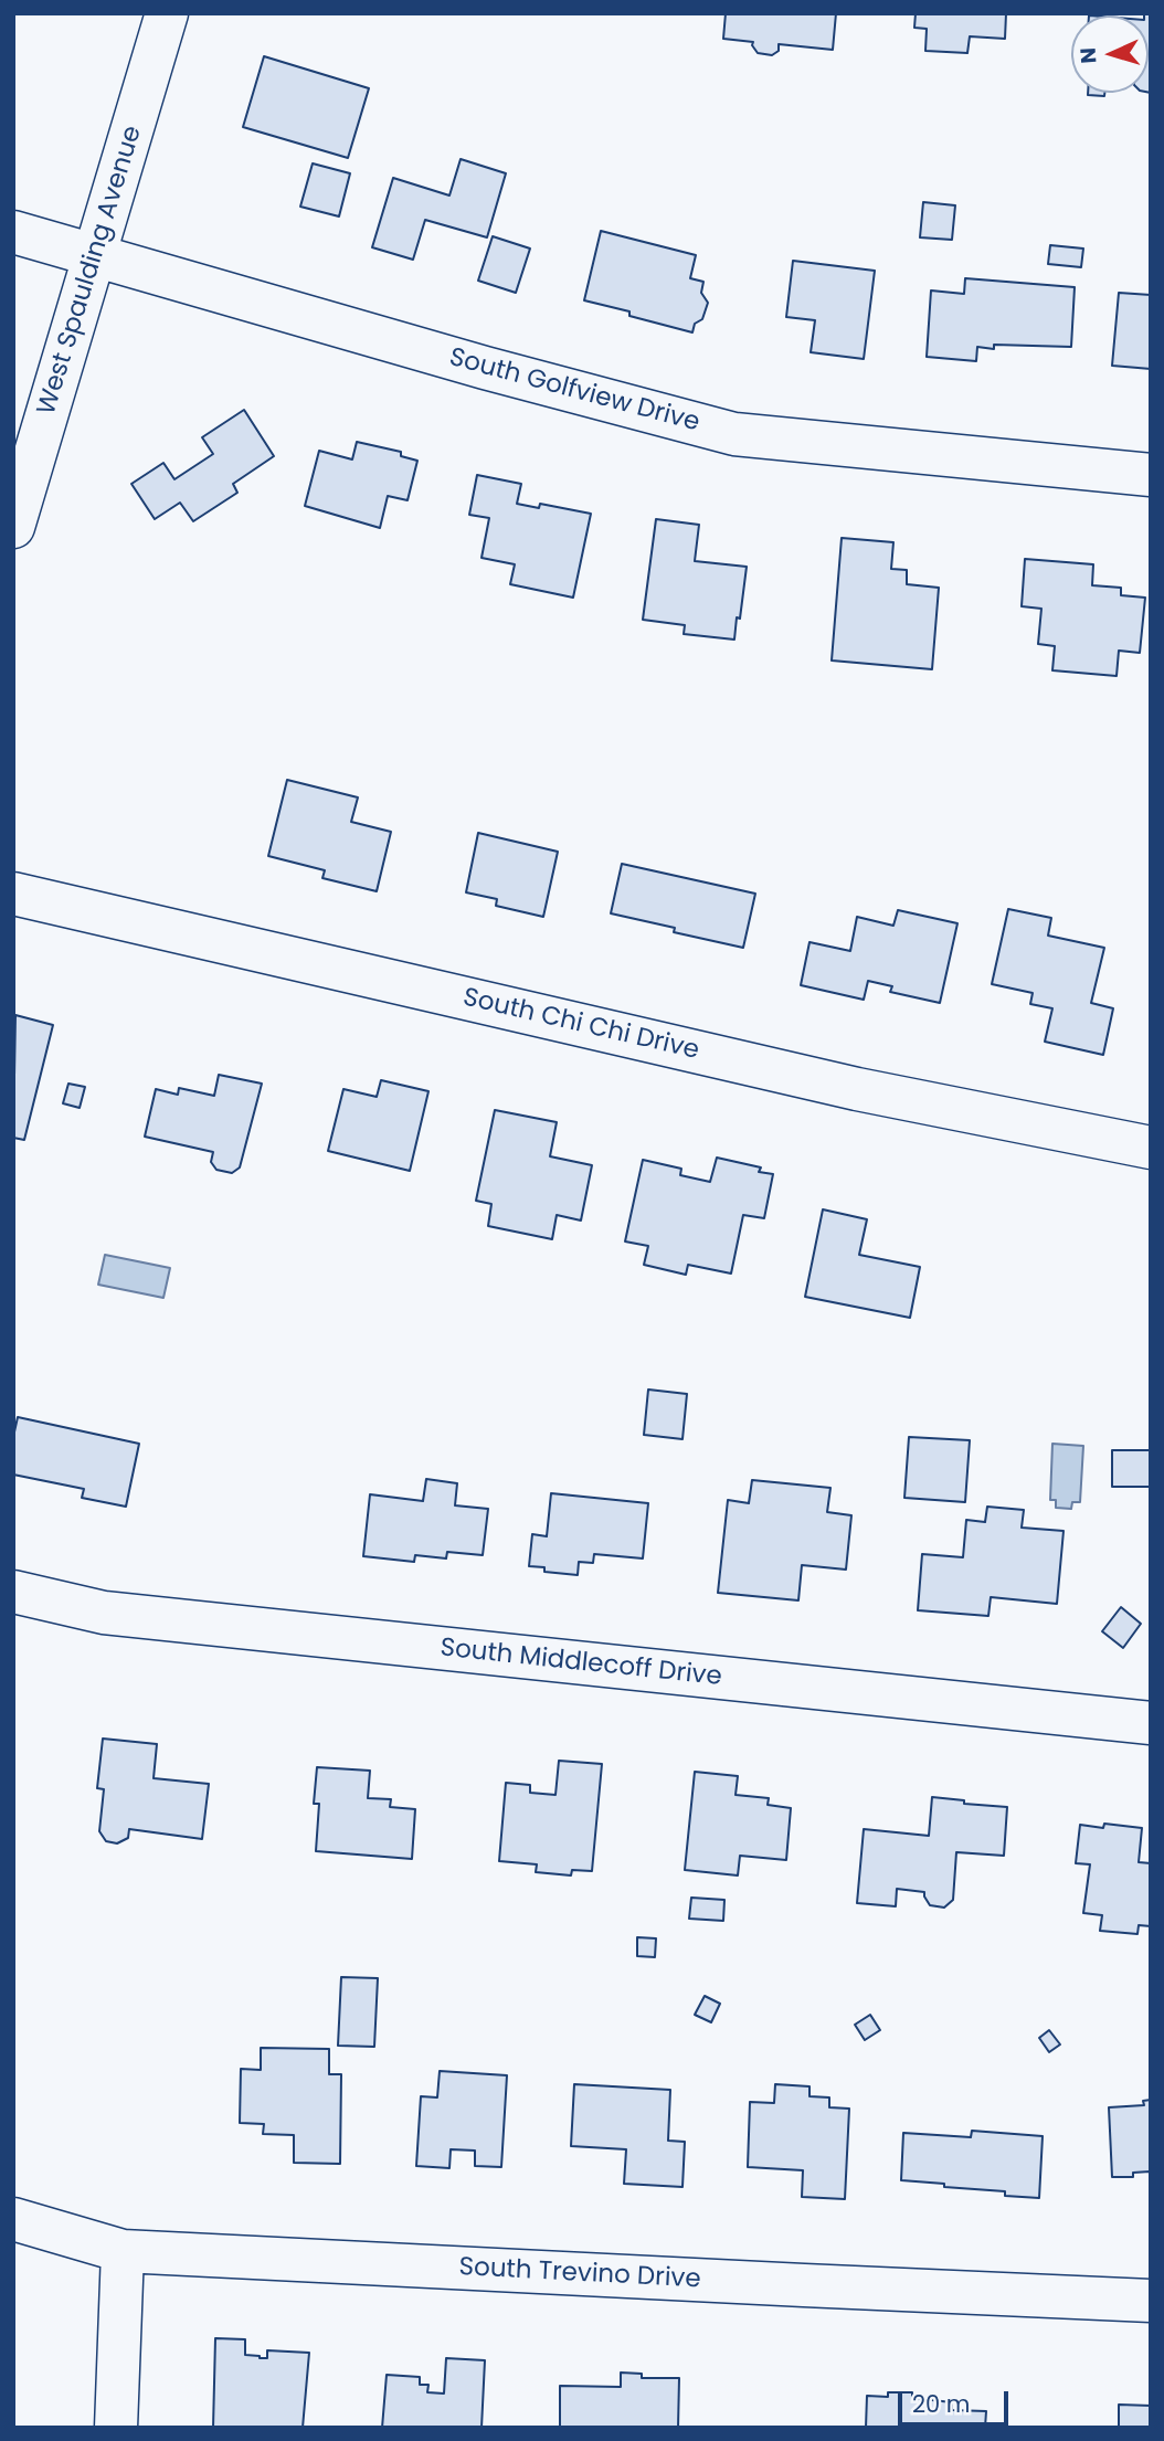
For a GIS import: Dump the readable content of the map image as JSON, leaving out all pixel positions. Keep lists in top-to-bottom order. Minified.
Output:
{"streets":{"street":["West Spaulding Avenue","South Golfview Drive","South Chi Chi Drive","South Middlecoff Drive","South Trevino Drive"]},"crossings":[["West Spaulding Avenue","South Golfview Drive"]],"scale_bar":"20 m","north":"left"}
